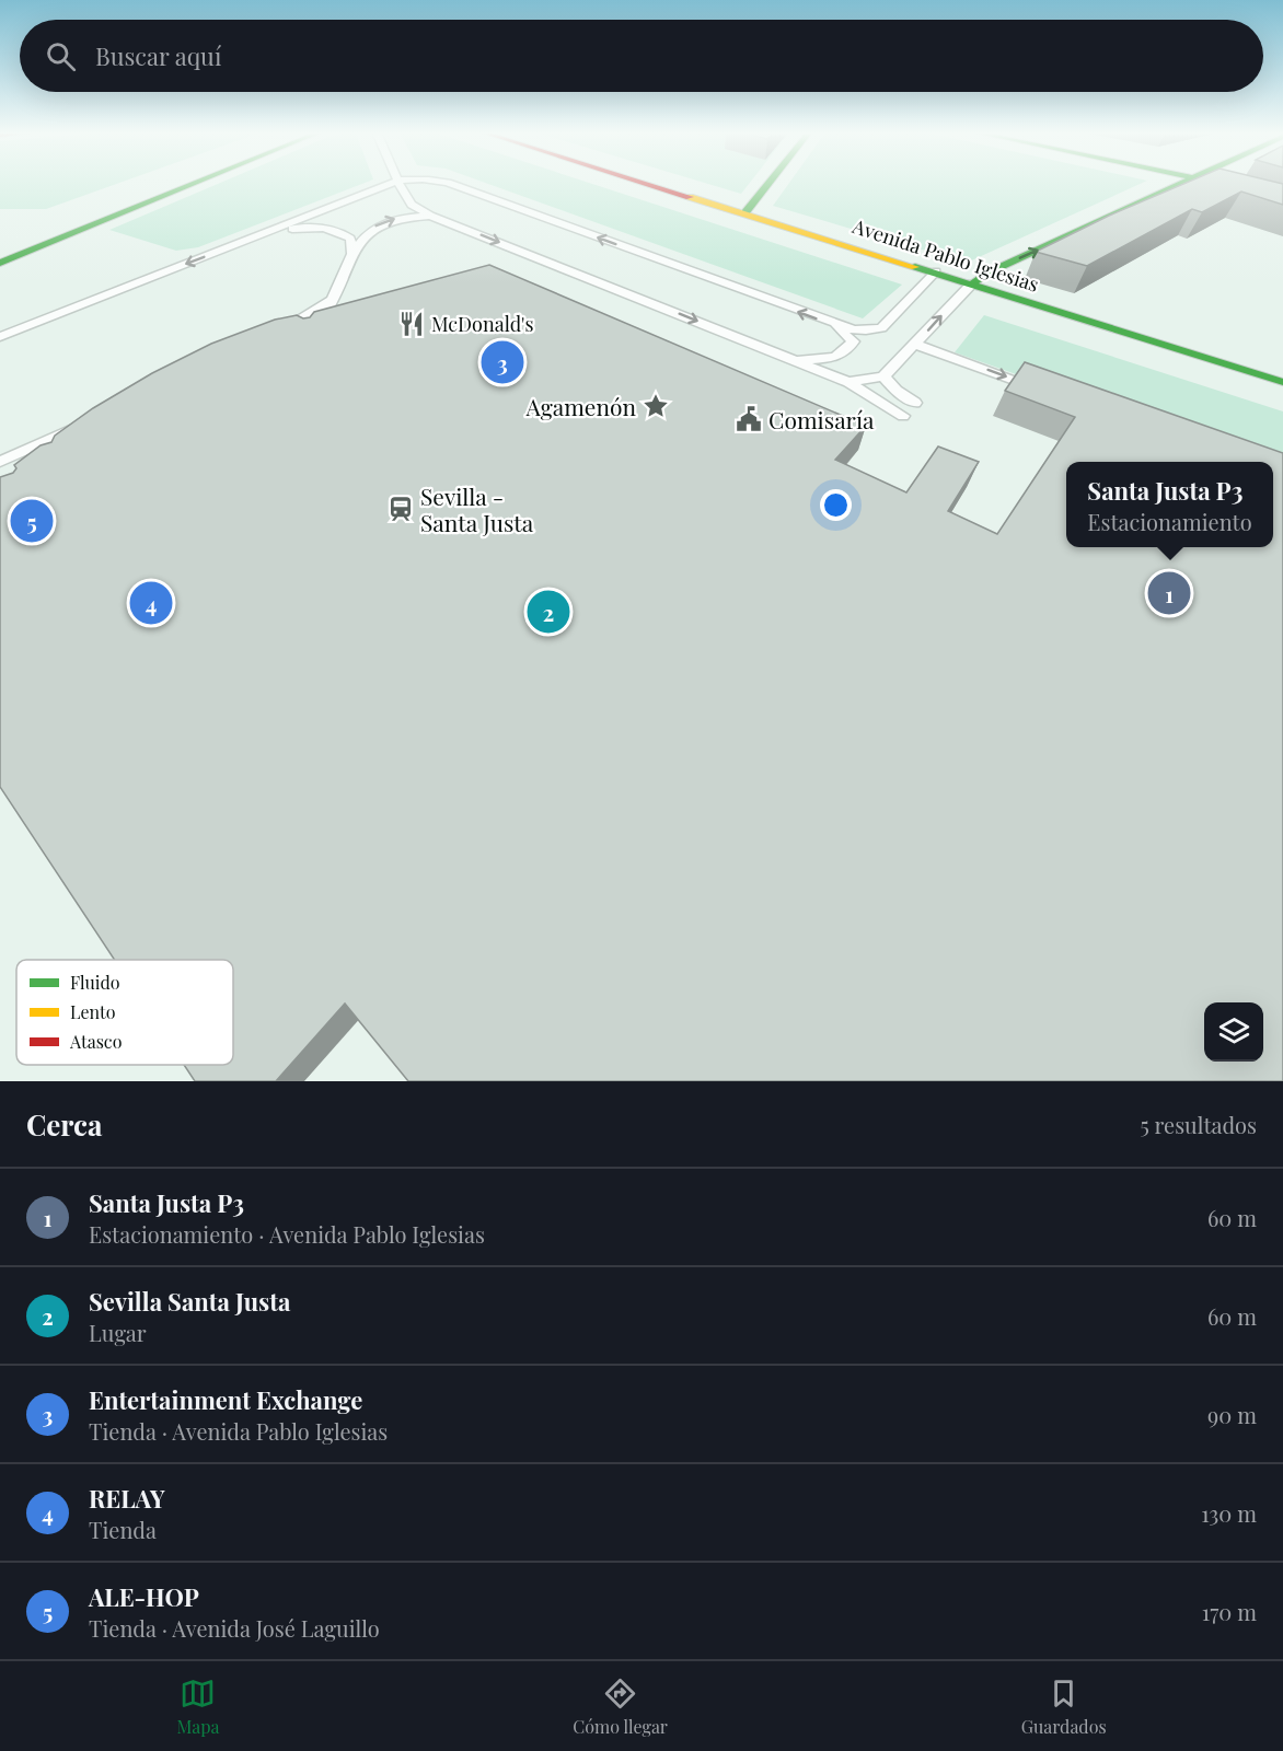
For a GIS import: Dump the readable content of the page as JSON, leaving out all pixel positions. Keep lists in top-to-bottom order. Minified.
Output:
{"streets":{"main road":["Avenida Pablo Iglesias"]},"places":{"restaurant":["McDonald's"],"place":["Agamenón"],"public building":["Comisaría"],"station":["Sevilla - Santa Justa"]},"legend":["Fluido","Lento","Atasco"],"page":{"search":"Buscar aquí","pins":["3","5","1","4","2"],"popup":["Santa Justa P3","Estacionamiento"],"heading":["Cerca","5 resultados"],"list":[{"mark":"1","name":"Santa Justa P3","note":"Estacionamiento · Avenida Pablo Iglesias","value":"60 m"},{"mark":"2","name":"Sevilla Santa Justa","note":"Lugar","value":"60 m"},{"mark":"3","name":"Entertainment Exchange","note":"Tienda · Avenida Pablo Iglesias","value":"90 m"},{"mark":"4","name":"RELAY","note":"Tienda","value":"130 m"},{"mark":"5","name":"ALE-HOP","note":"Tienda · Avenida José Laguillo","value":"170 m"}],"nav":["Mapa","Cómo llegar","Guardados"]}}
